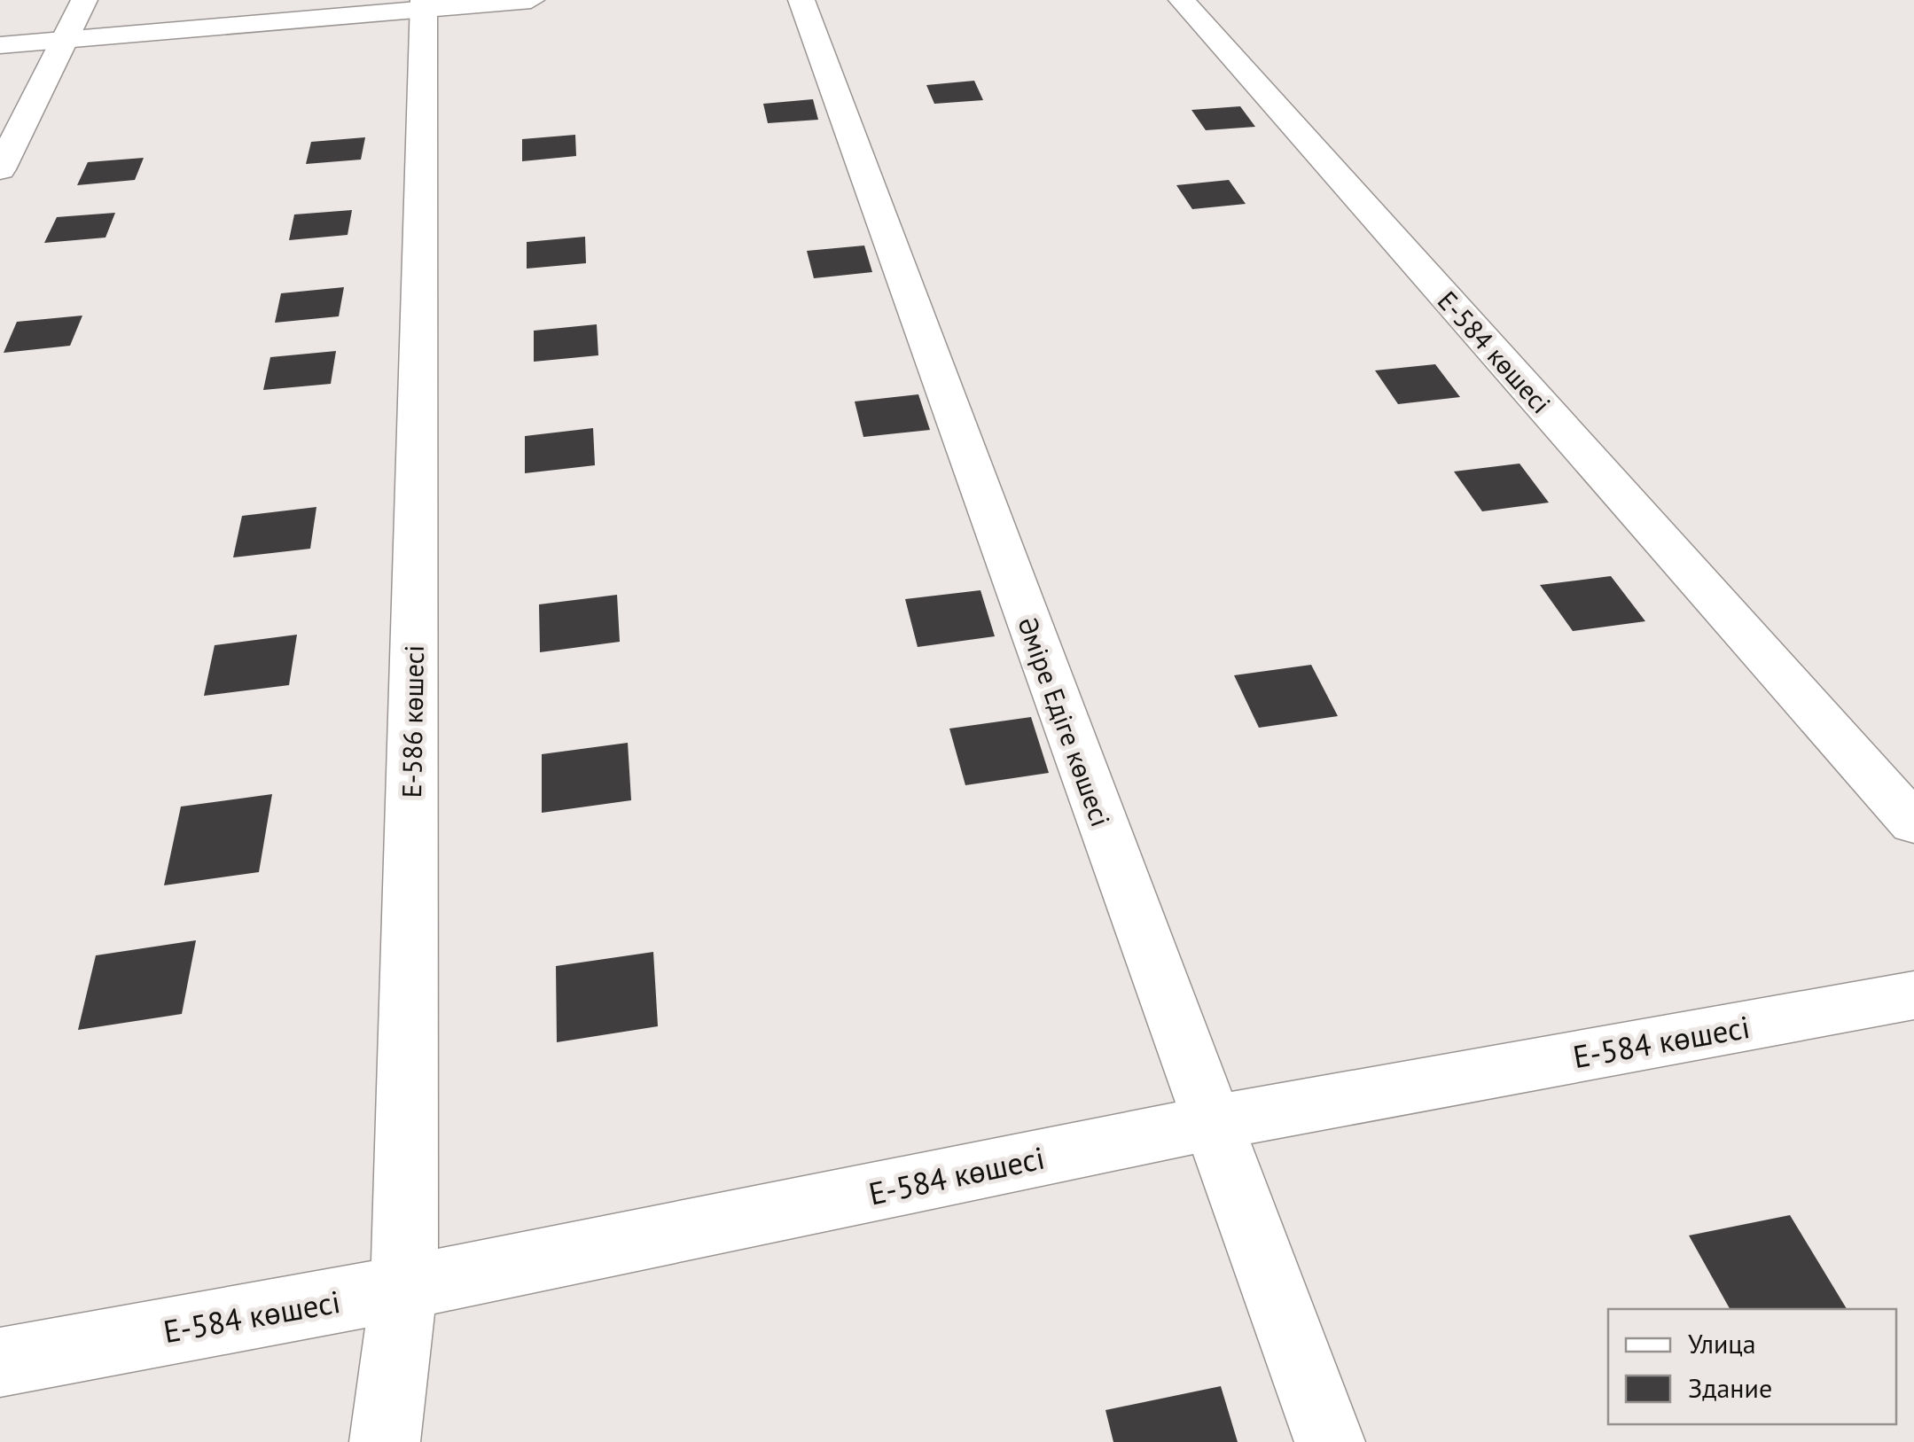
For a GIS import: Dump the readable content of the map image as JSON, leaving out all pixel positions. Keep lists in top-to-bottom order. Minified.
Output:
{"streets":{"street":["Е-584 көшесі","Е-586 көшесі","Әміре Едіге көшесі"]},"crossings":[["Е-584 көшесі","Е-586 көшесі"],["Е-584 көшесі","Әміре Едіге көшесі"]],"legend":["Улица","Здание"]}
